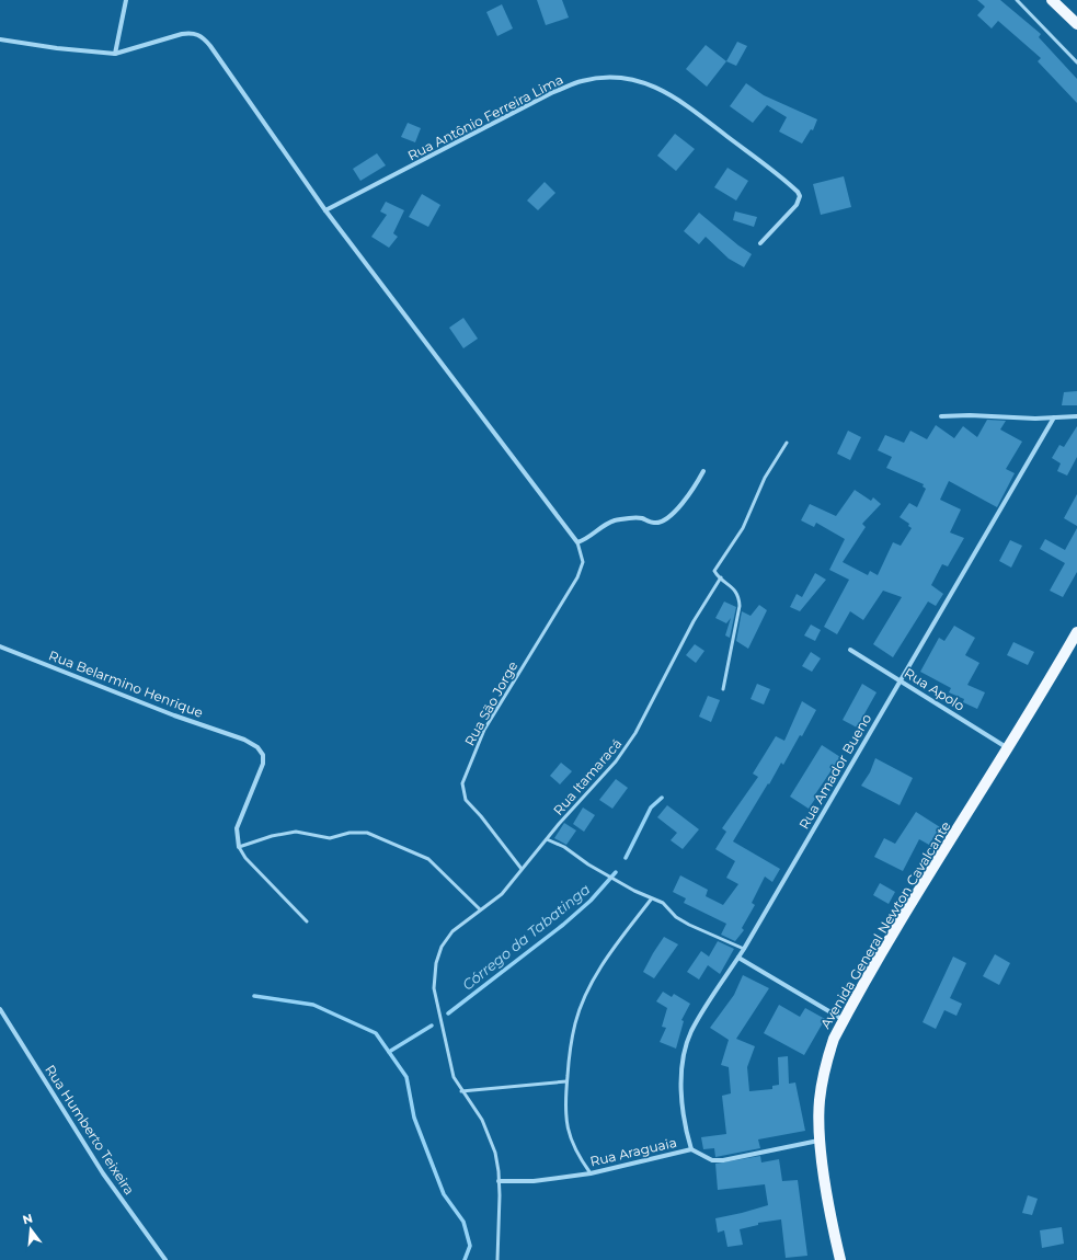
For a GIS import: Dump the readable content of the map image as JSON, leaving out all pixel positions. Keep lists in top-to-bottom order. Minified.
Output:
{"streets":{"main road":["Avenida General Newton Cavalcante"],"street":["Rua Antônio Ferreira Lima","Rua Belarmino Henrique","Rua Apolo","Rua Amador Bueno","Rua Humberto Teixeira","Rua Araguaia"],"lane":["Rua São Jorge","Rua Itamaracá"]},"crossings":[["Rua Apolo","Rua Amador Bueno"],["Rua Apolo","Avenida General Newton Cavalcante"],["Rua São Jorge","Rua Itamaracá"],["Rua Amador Bueno","Rua Araguaia"],["Rua Itamaracá","Rua Araguaia"],["Avenida General Newton Cavalcante","Rua Araguaia"]],"water":["Córrego da Tabatinga"],"north":"top"}
